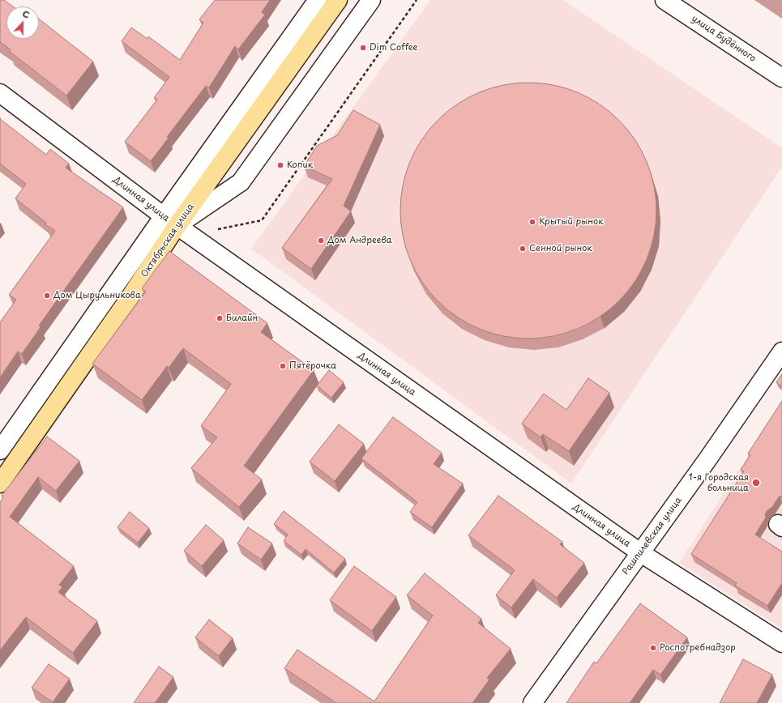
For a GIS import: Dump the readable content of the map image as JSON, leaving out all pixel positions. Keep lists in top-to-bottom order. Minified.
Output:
{"streets":{"main road":["Октябрьская улица"],"street":["улица Будённого","Длинная улица","Рашпилевская улица"]},"crossings":[["Длинная улица","Октябрьская улица"],["Длинная улица","Рашпилевская улица"]],"places":["Dim Coffee","Копик","Крытый рынок","Дом Андреева","Сенной рынок","Дом Цырульникова","Билайн","Пятёрочка","1-я Городская больница","Роспотребнадзор"],"north":"top"}
